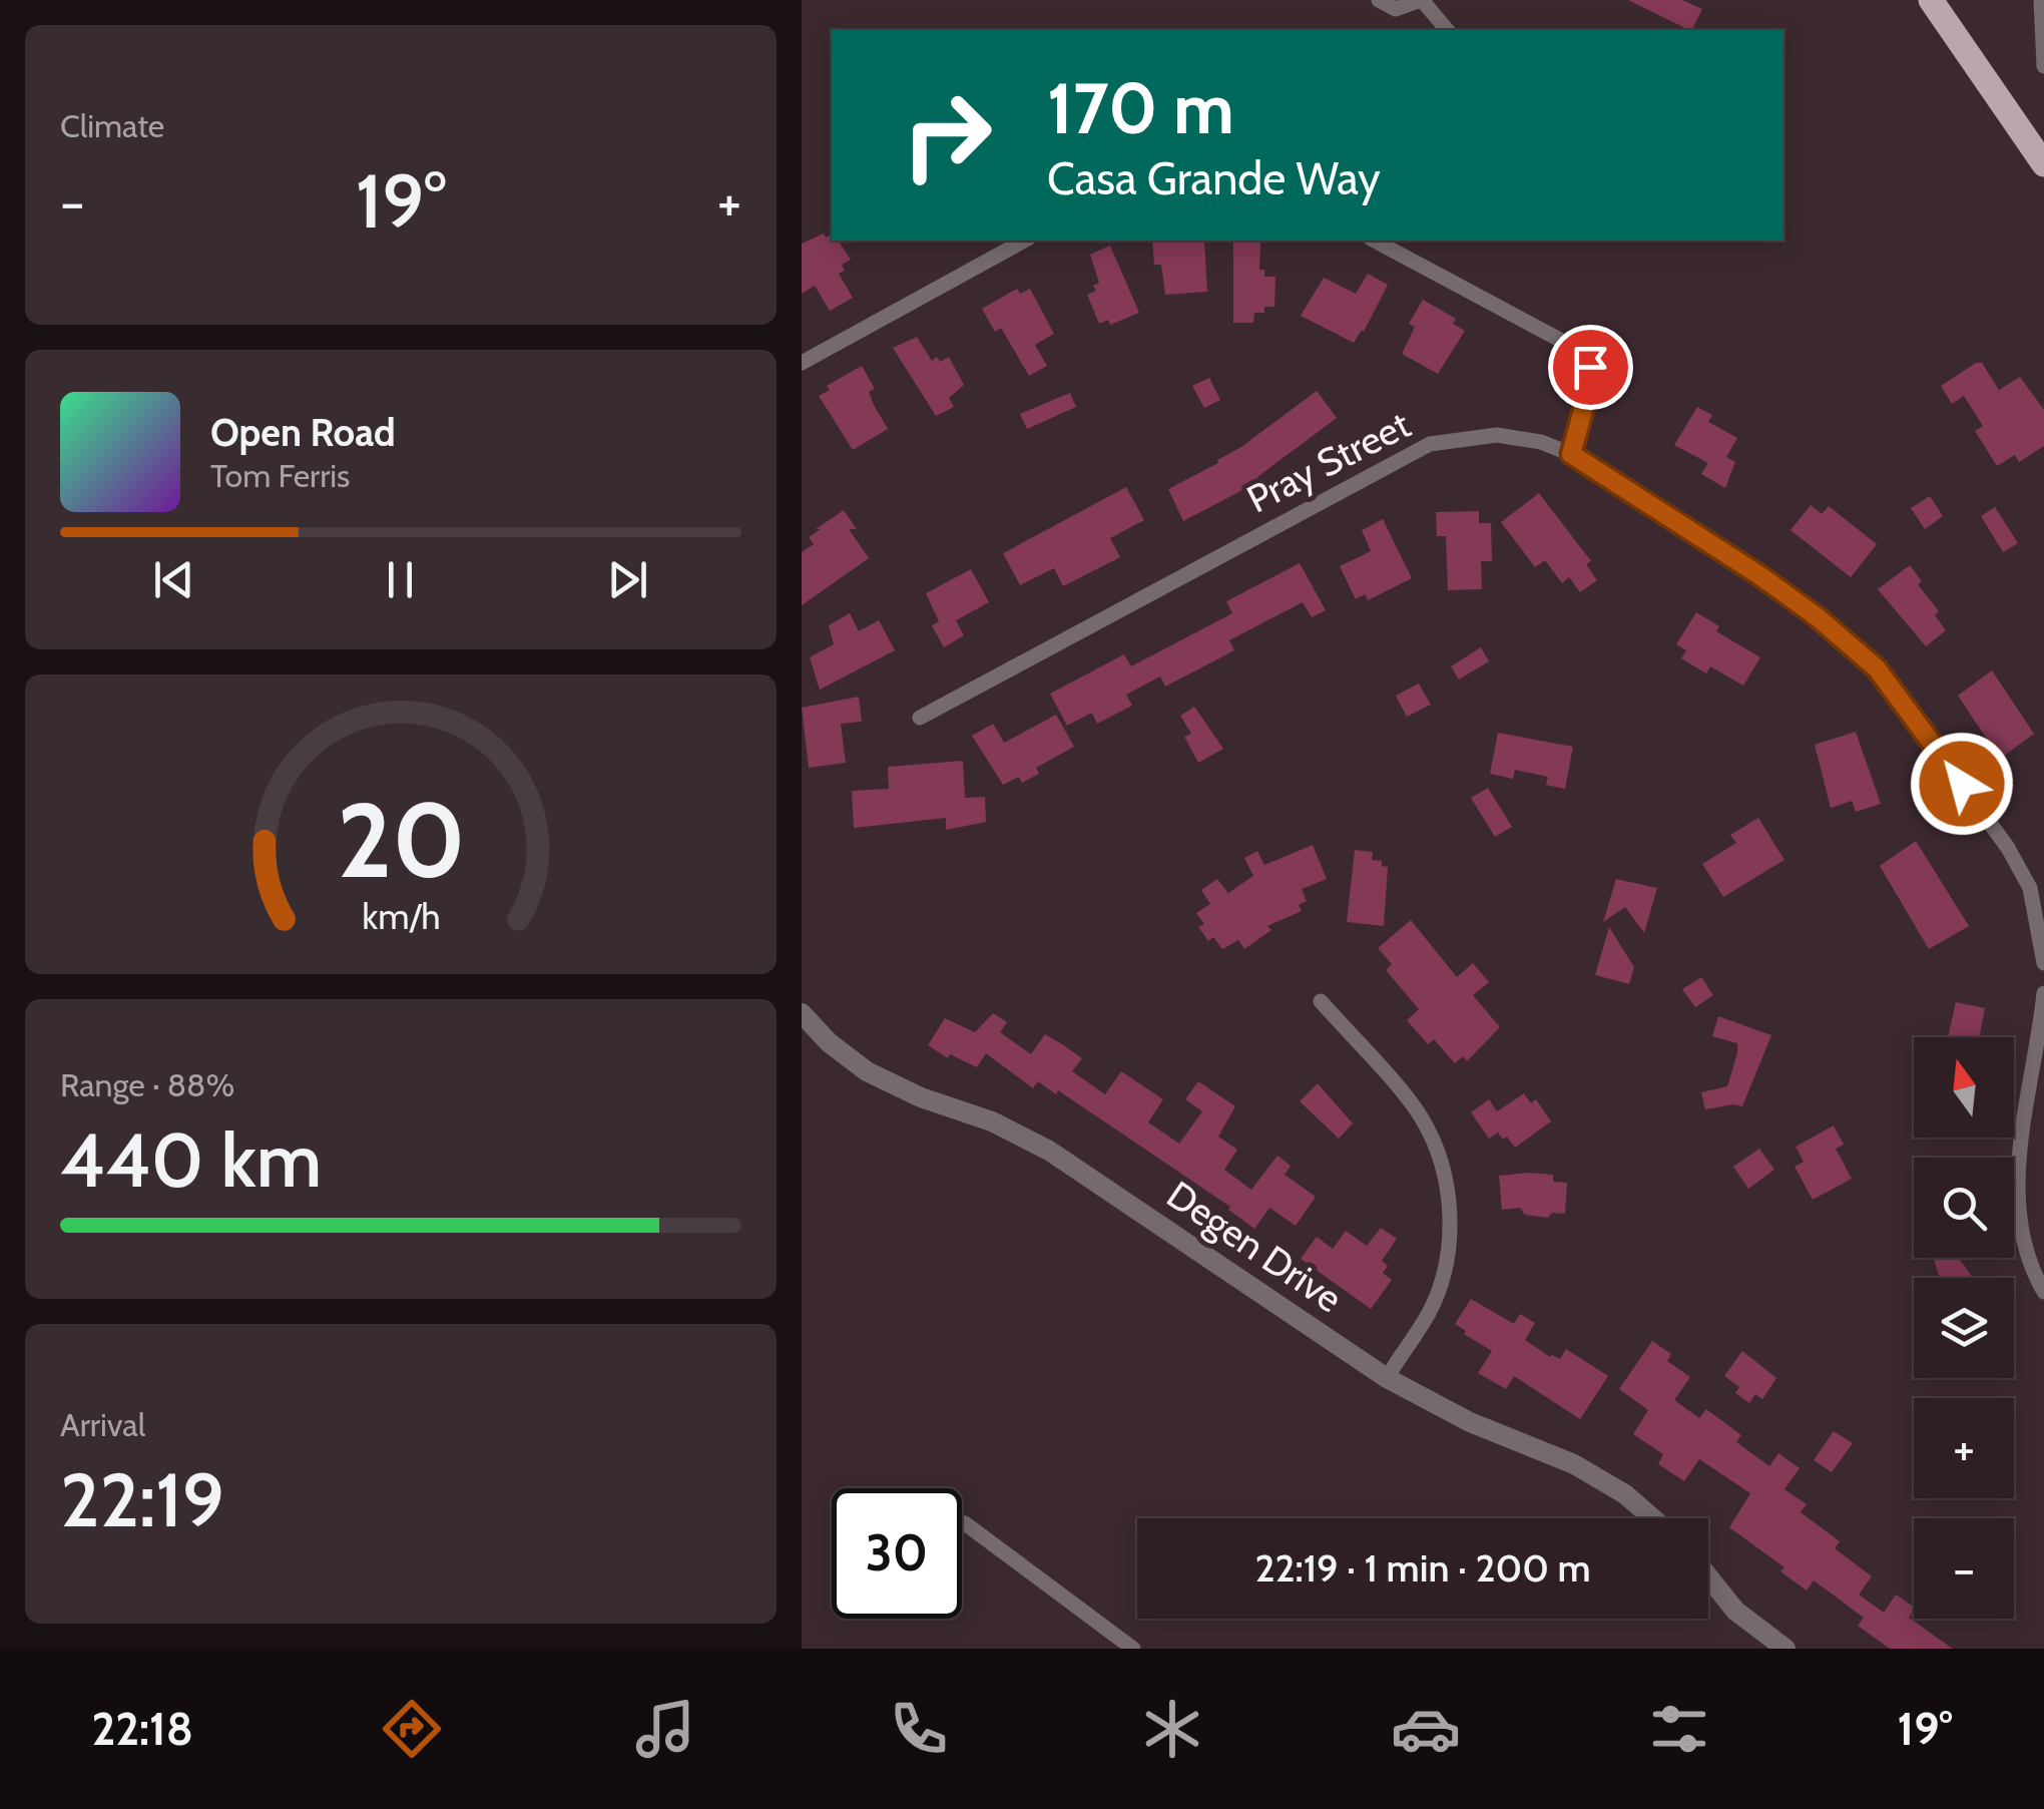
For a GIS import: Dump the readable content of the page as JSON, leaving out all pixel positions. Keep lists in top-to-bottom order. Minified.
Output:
{"streets":{"street":["Pray Street","Degen Drive"]},"north":"top","page":{"tile":["Climate",["Range · 88%","440 km"],["Arrival","22:19"]],"turn":["170 m","Casa Grande Way"],"heat":["−","19°","+"],"song":["Open Road","Tom Ferris"],"map_buttons":["+","−"],"limit":"30","trip":"22:19 · 1 min · 200 m","tabs":["22:18","19°"],"gauge":["20","km/h"]}}
